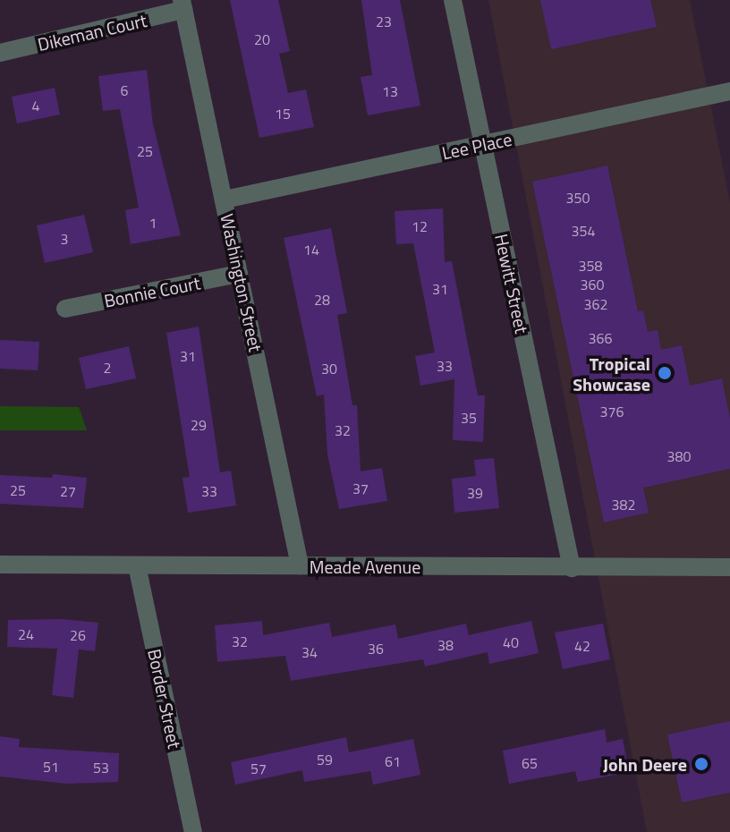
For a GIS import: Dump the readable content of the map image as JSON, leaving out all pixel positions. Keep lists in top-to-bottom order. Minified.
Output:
{"streets":{"street":["Dikeman Court","Lee Place","Washington Street","Hewitt Street","Bonnie Court","Meade Avenue","Border Street"]},"crossings":[["Dikeman Court","Washington Street"],["Lee Place","Washington Street"],["Lee Place","Hewitt Street"],["Washington Street","Bonnie Court"],["Washington Street","Meade Avenue"],["Hewitt Street","Meade Avenue"],["Meade Avenue","Border Street"]],"places":["Tropical Showcase","John Deere"],"house_numbers":["23","20","6","13","4","15","25","350","1","12","354","3","14","358","360","31","28","362","366","31","33","2","30","376","35","29","32","380","37","25","27","33","39","382","24","26","32","40","38","42","36","34","59","61","65","51","53","57"]}
